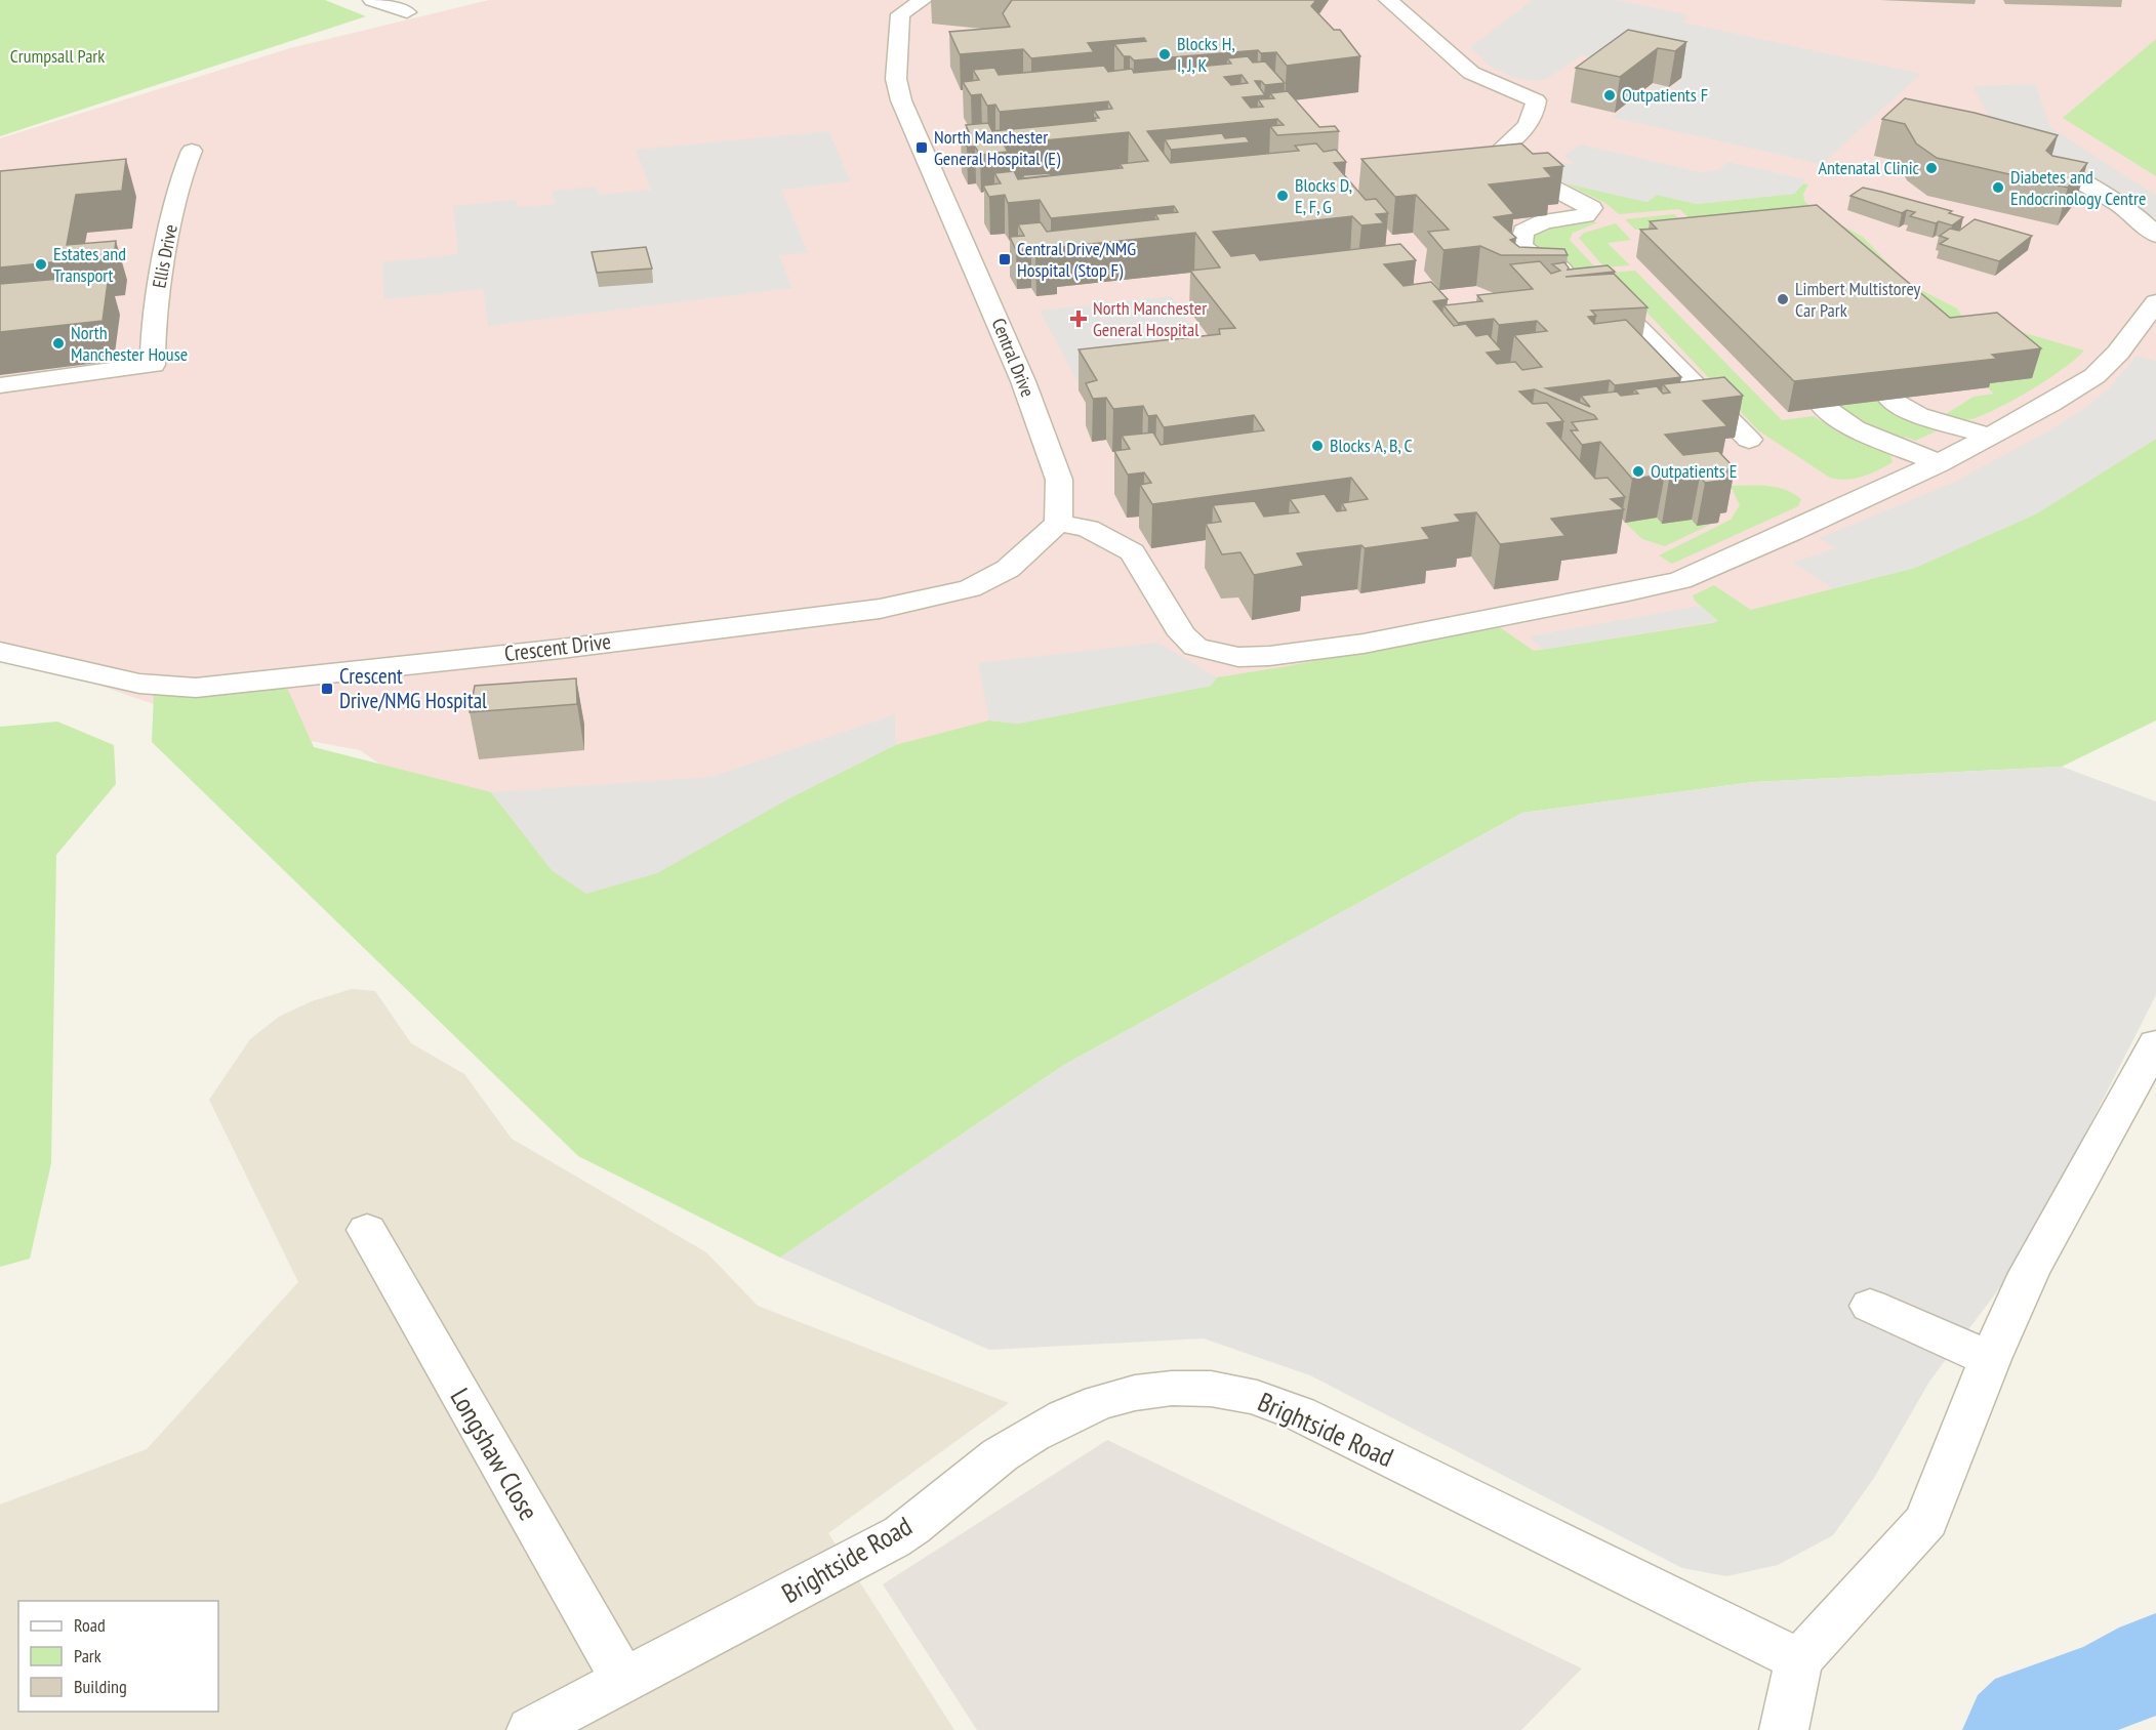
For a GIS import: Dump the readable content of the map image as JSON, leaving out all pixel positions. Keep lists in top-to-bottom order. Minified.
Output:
{"streets":{"street":["Ellis Drive","Central Drive","Crescent Drive","Brightside Road","Longshaw Close"]},"crossings":[["Central Drive","Crescent Drive"],["Brightside Road","Longshaw Close"]],"parks":["Crumpsall Park"],"places":{"other":["Blocks H, I, J, K","Outpatients F","Antenatal Clinic","Diabetes and Endocrinology Centre","Blocks D, E, F, G","Estates and Transport","Limbert Multistorey Car Park","North Manchester House","Blocks A, B, C","Outpatients E"],"transit":["North Manchester General Hospital (E)","Central Drive/NMG Hospital (Stop F)","Crescent Drive/NMG Hospital"],"health":["North Manchester General Hospital"]},"legend":["Road","Park","Building"]}
